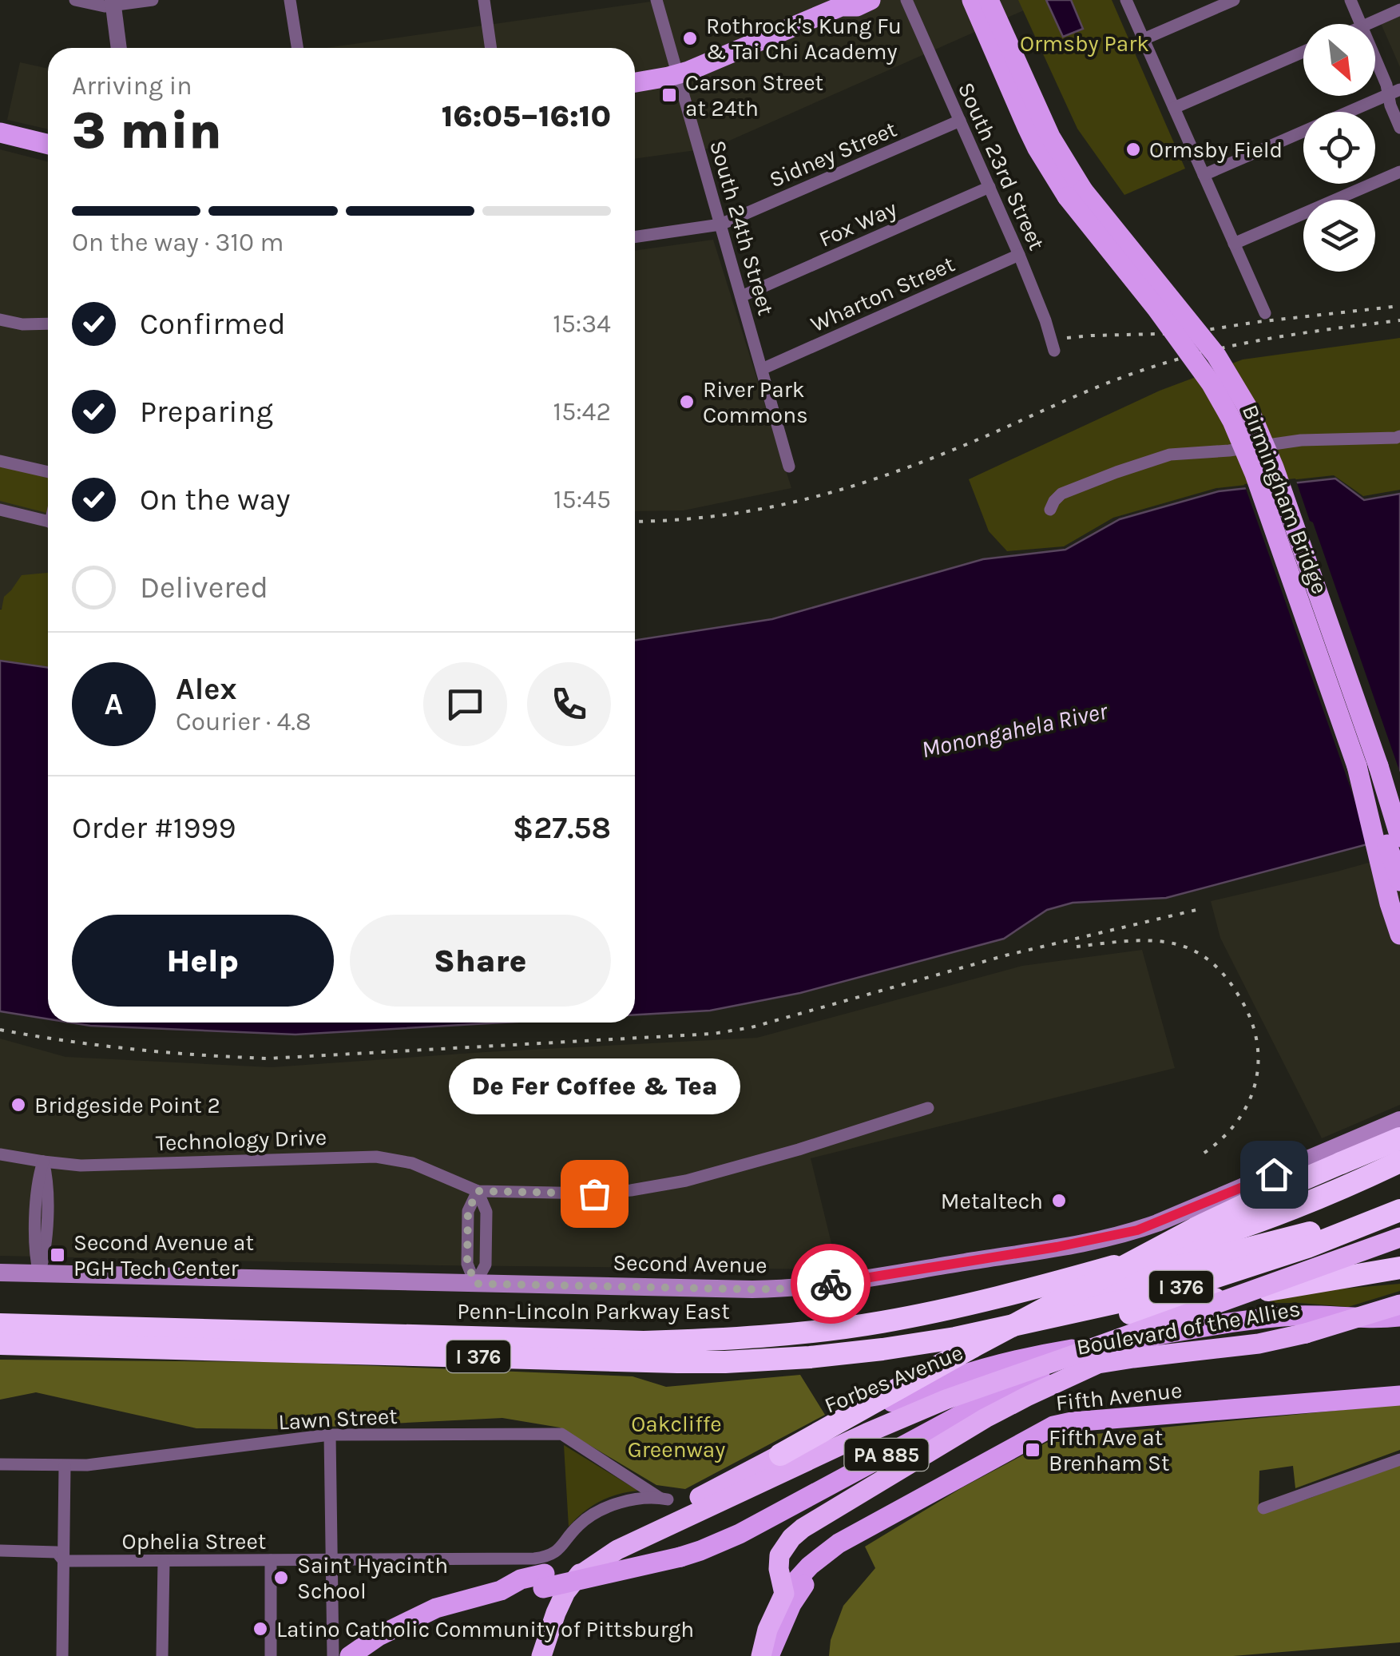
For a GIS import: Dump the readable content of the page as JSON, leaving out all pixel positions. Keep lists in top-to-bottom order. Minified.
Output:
{"streets":{"highway":["I 376","Penn-Lincoln Parkway East","Boulevard of the Allies","Forbes Avenue","Fifth Avenue","PA 885"],"main road":["Birmingham Bridge","Second Avenue"],"street":["Sidney Street","South 23rd Street","Fox Way","South 24th Street","Wharton Street","Technology Drive","Lawn Street","Ophelia Street"]},"crossings":[["Sidney Street","South 23rd Street"],["Sidney Street","South 24th Street"],["South 23rd Street","Fox Way"],["South 23rd Street","Wharton Street"],["Fox Way","South 24th Street"],["South 24th Street","Wharton Street"],["I 376","Penn-Lincoln Parkway East"],["Lawn Street","Ophelia Street"]],"water":["Monongahela River"],"parks":["Ormsby Park","Oakcliffe Greenway"],"places":{"other":["Rothrock's Kung Fu & Tai Chi Academy","Ormsby Field","River Park Commons","Bridgeside Point 2","De Fer Coffee & Tea","Metaltech","Saint Hyacinth School","Latino Catholic Community of Pittsburgh"],"transit":["Carson Street at 24th","Second Avenue at PGH Tech Center","Fifth Ave at Brenham St"]},"north":"bottom right","page":{"heading":["3 min","Arriving in","16:05–16:10"],"panel":["Alex","Courier · 4.8","Order #1999","$27.58"],"bar":"On the way · 310 m","list":[["Confirmed","15:34"],["Preparing","15:42"],["On the way","15:45"],"Delivered"],"round":"A","buttons":["Help","Share"],"bubble":"De Fer Coffee & Tea"}}
